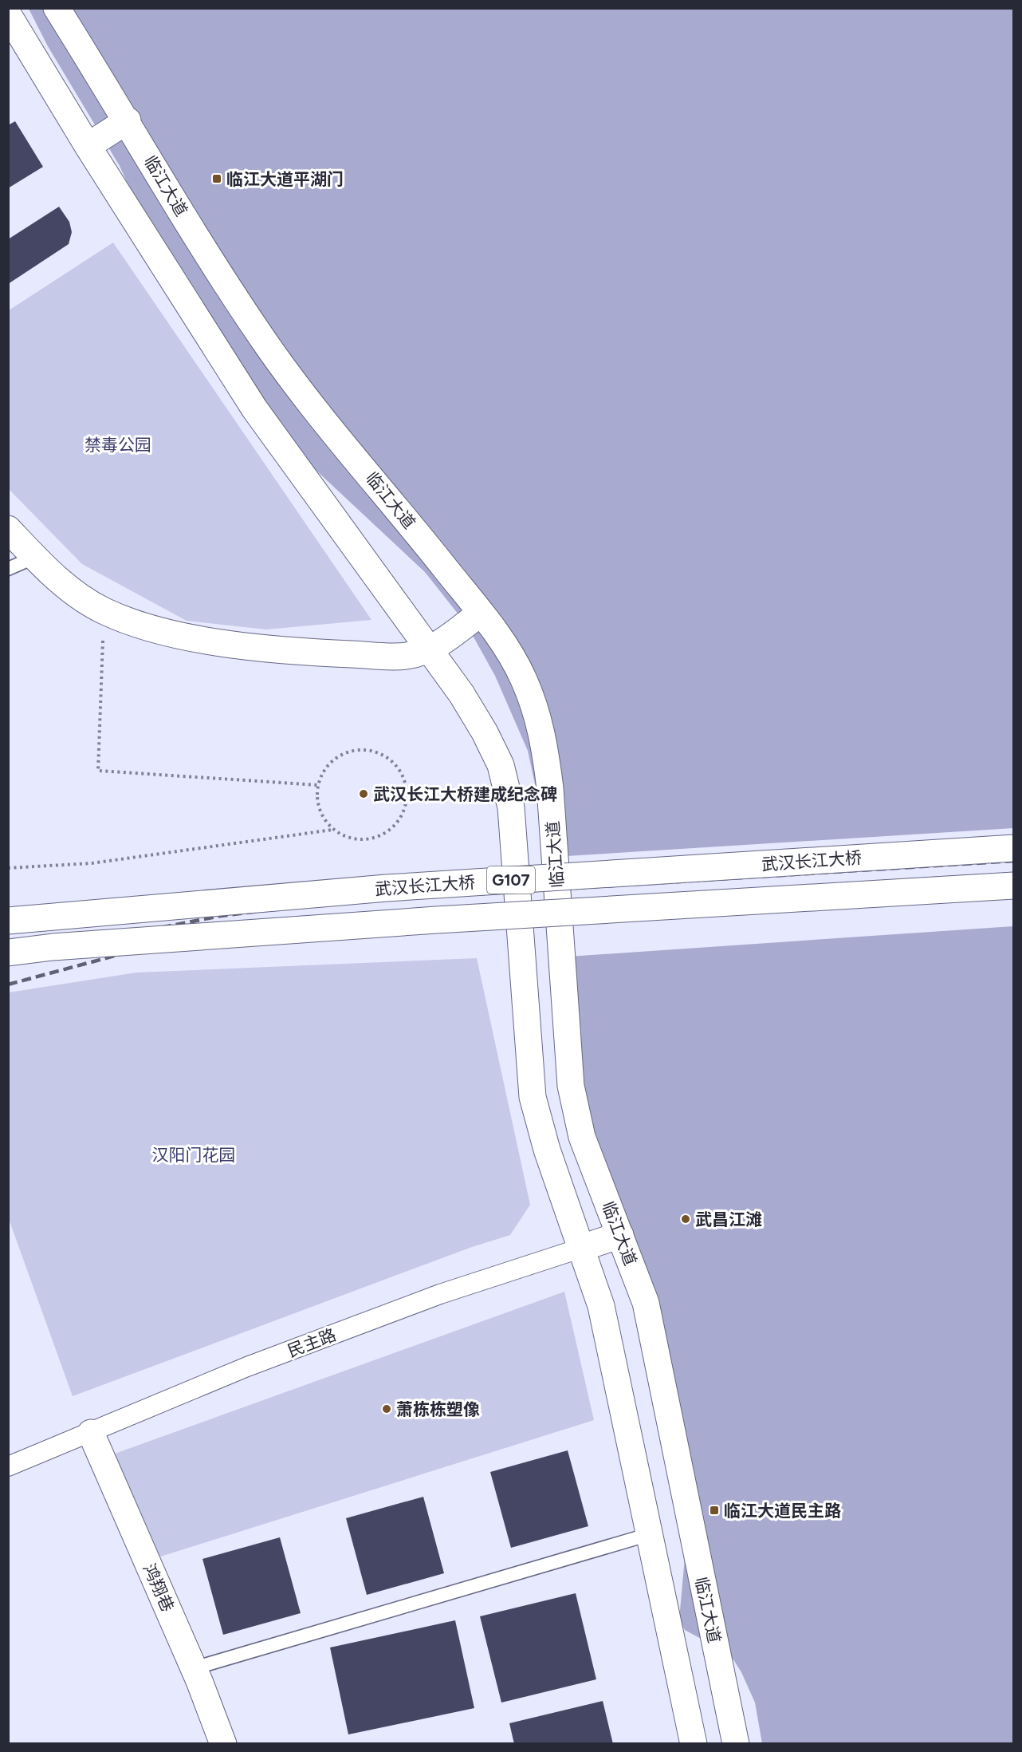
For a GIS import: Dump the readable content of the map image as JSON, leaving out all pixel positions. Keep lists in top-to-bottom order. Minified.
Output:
{"streets":{"main road":["临江大道","武汉长江大桥","G107","民主路","鸿翔巷"]},"crossings":[["临江大道","民主路"],["民主路","鸿翔巷"]],"parks":["禁毒公园","汉阳门花园"],"places":{"transit":["临江大道平湖门","临江大道民主路"],"other":["武汉长江大桥建成纪念碑","武昌江滩","萧栋栋塑像"]}}
